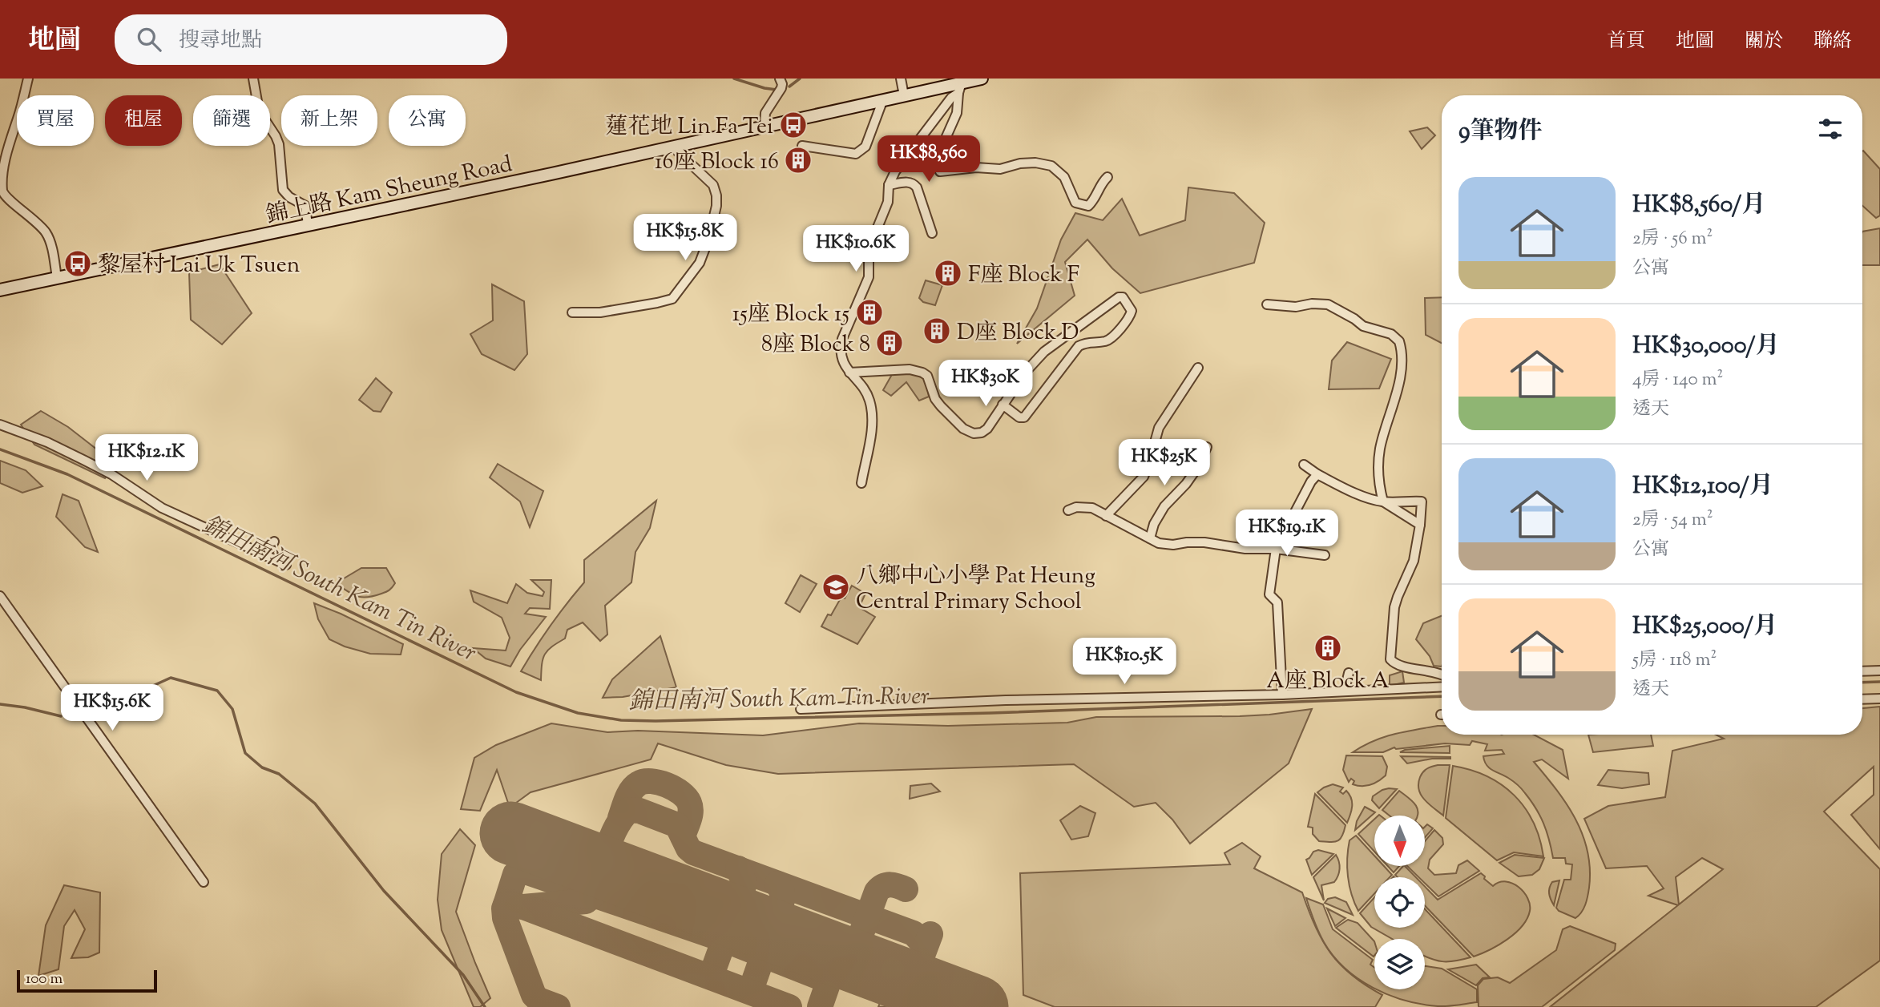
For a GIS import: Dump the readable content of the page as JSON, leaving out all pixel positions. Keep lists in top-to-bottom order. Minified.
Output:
{"streets":{"main road":["錦上路 Kam Sheung Road"]},"water":["錦田南河 South Kam Tin River"],"places":{"bus stop":["蓮花地 Lin Fa Tei","黎屋村 Lai Uk Tsuen"],"building":["16座 Block 16","F座 Block F","15座 Block 15","D座 Block D","8座 Block 8","A座 Block A"],"school or university":["八鄉中心小學 Pat Heung Central Primary School"]},"scale_bar":"100 m","north":"bottom","page":{"header":"地圖","search":"搜尋地點","nav":["首頁","地圖","關於","聯絡"],"chip":["買屋","租屋","篩選","新上架","公寓"],"heading":"9筆物件","price":["HK$8,560","HK$15.8K","HK$10.6K","HK$30K","HK$12.1K","HK$25K","HK$19.1K","HK$10.5K","HK$15.6K"],"list":[{"name":"HK$8,560/月","note":"2房 · 56 m² · 公寓"},{"name":"HK$30,000/月","note":"4房 · 140 m² · 透天"},{"name":"HK$12,100/月","note":"2房 · 54 m² · 公寓"},{"name":"HK$25,000/月","note":"5房 · 118 m² · 透天"}],"scale":"100 m"}}
